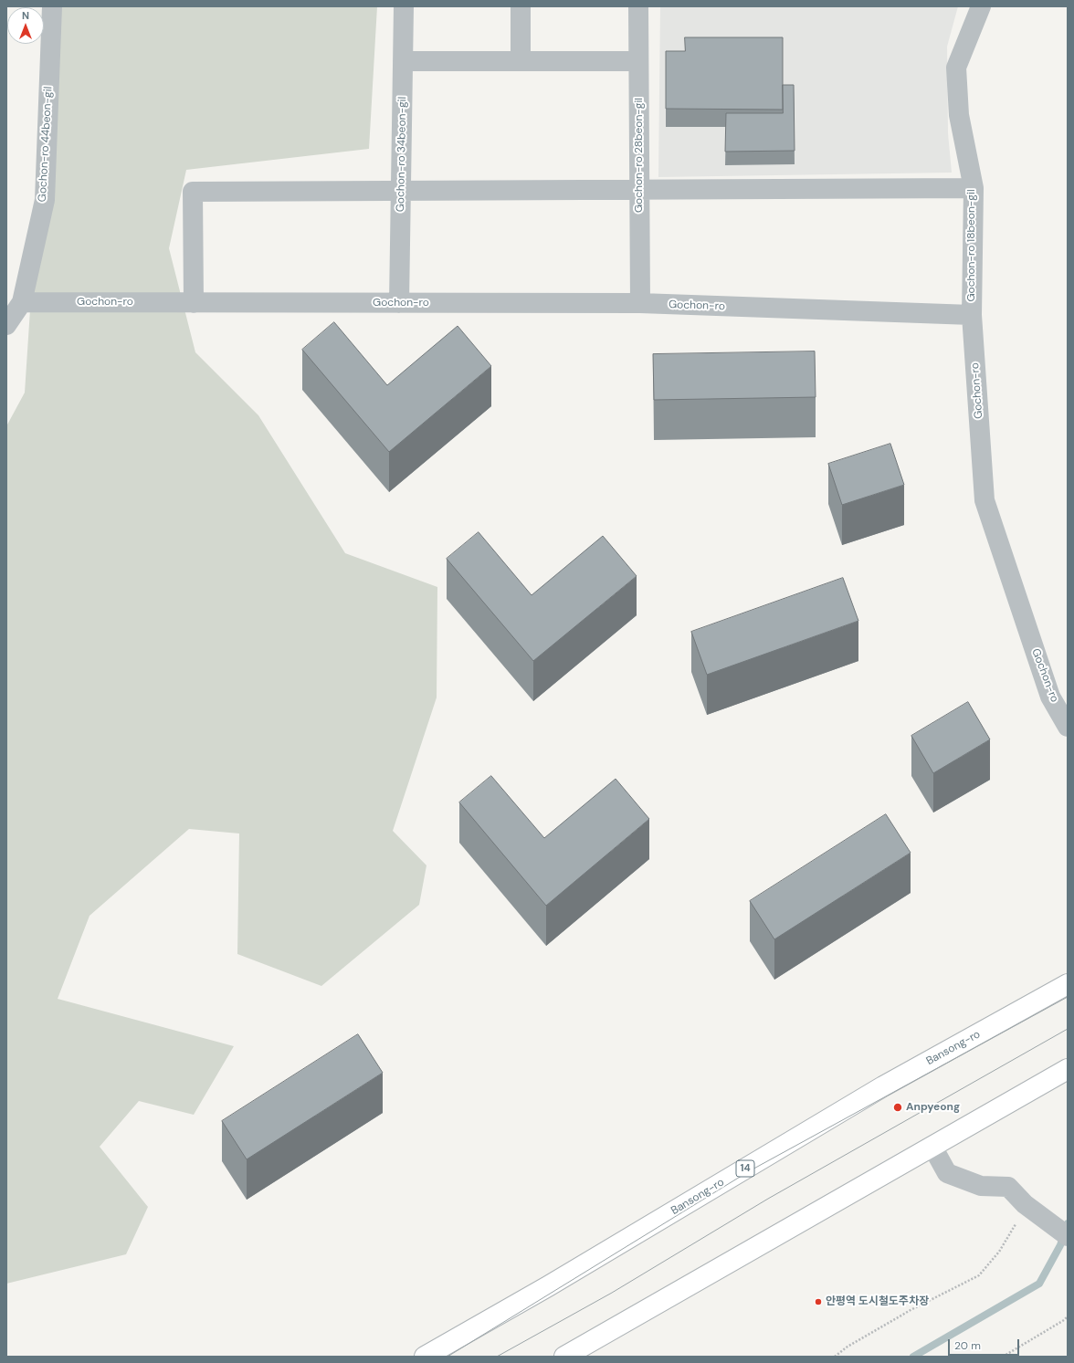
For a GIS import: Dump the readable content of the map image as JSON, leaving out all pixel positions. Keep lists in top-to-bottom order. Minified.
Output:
{"streets":{"main road":["Bansong-ro","14"],"street":["Gochon-ro 44beon-gil","Gochon-ro 34beon-gil","Gochon-ro 28beon-gil","Gochon-ro 18beon-gil","Gochon-ro"]},"crossings":[["Gochon-ro 44beon-gil","Gochon-ro"],["Gochon-ro 34beon-gil","Gochon-ro"],["Gochon-ro 28beon-gil","Gochon-ro"],["Gochon-ro 18beon-gil","Gochon-ro"]],"places":["Anpyeong","안평역 도시철도주차장"],"scale_bar":"20 m","north":"top"}
